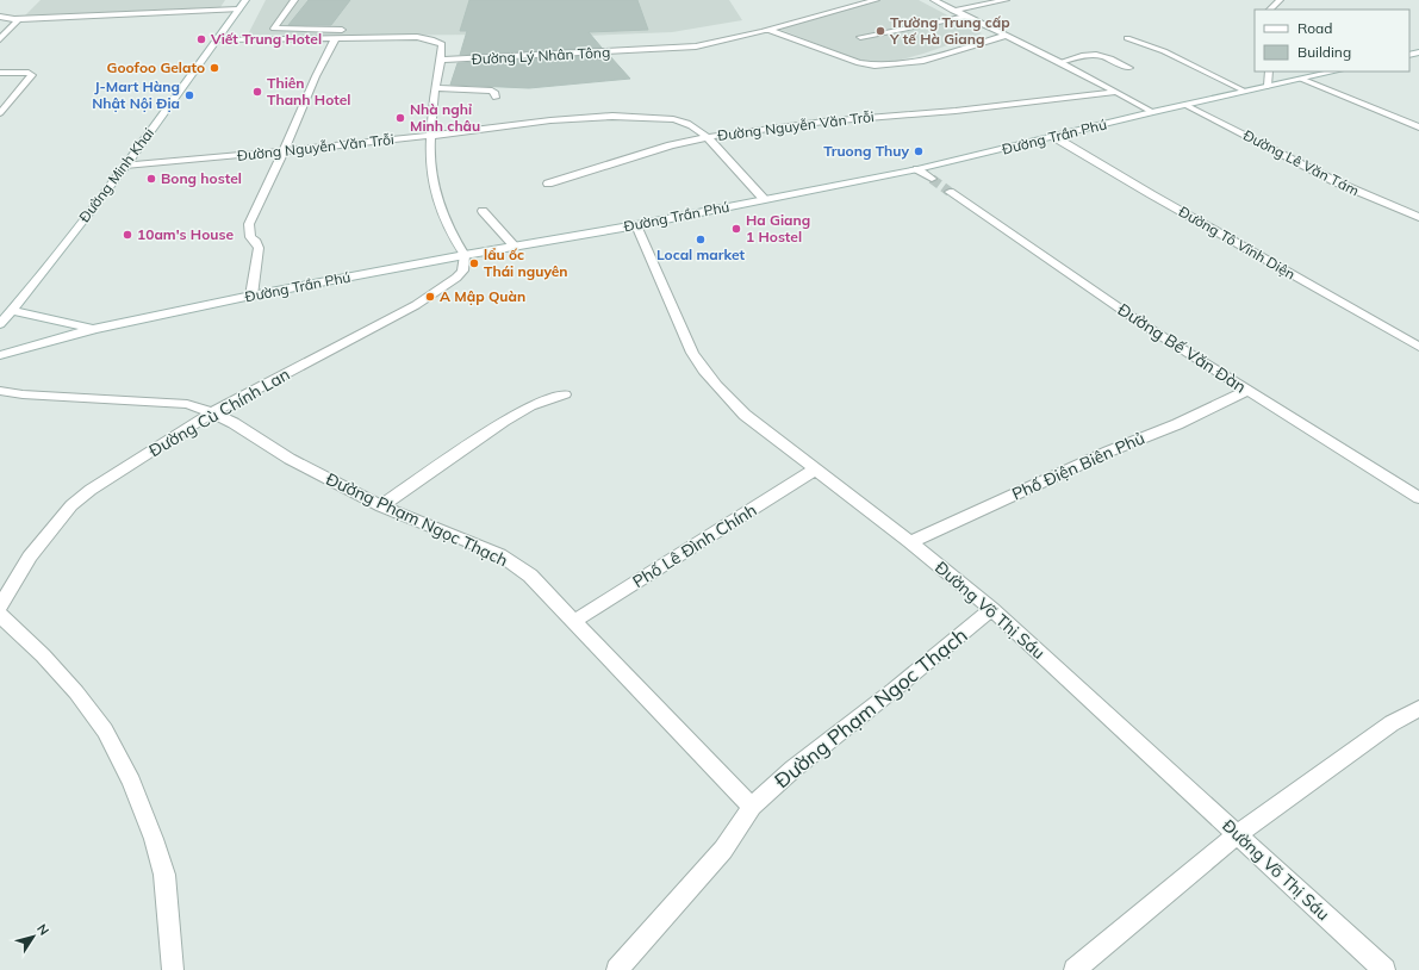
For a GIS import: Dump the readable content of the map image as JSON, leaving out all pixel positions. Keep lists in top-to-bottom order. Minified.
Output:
{"streets":{"street":["Đường Lý Nhân Tông","Đường Nguyễn Văn Trỗi","Đường Trần Phú","Đường Lê Văn Tám","Đường Minh Khai","Đường Tô Vĩnh Diện","Đường Bế Văn Đàn","Đường Cù Chính Lan","Phố Điện Biên Phủ","Đường Phạm Ngọc Thạch","Phố Lê Đình Chính","Đường Võ Thị Sáu"]},"crossings":[["Đường Nguyễn Văn Trỗi","Đường Minh Khai"],["Đường Trần Phú","Đường Lê Văn Tám"],["Đường Trần Phú","Đường Minh Khai"],["Đường Trần Phú","Đường Tô Vĩnh Diện"],["Đường Trần Phú","Đường Cù Chính Lan"],["Đường Trần Phú","Đường Võ Thị Sáu"],["Đường Bế Văn Đàn","Phố Điện Biên Phủ"],["Đường Cù Chính Lan","Đường Phạm Ngọc Thạch"],["Phố Điện Biên Phủ","Đường Võ Thị Sáu"],["Đường Phạm Ngọc Thạch","Phố Lê Đình Chính"],["Đường Phạm Ngọc Thạch","Đường Võ Thị Sáu"],["Phố Lê Đình Chính","Đường Võ Thị Sáu"]],"places":["Trường Trung cấp Y tế Hà Giang","Viết Trung Hotel","Goofoo Gelato","Thiên Thanh Hotel","J-Mart Hàng Nhật Nội Địa","Nhà nghỉ Minh châu","Truong Thuy","Bong hostel","Ha Giang 1 Hostel","10am's House","Local market","lẩu ốc Thái nguyên","A Mập Quàn"],"legend":["Road","Building"],"north":"top right"}
